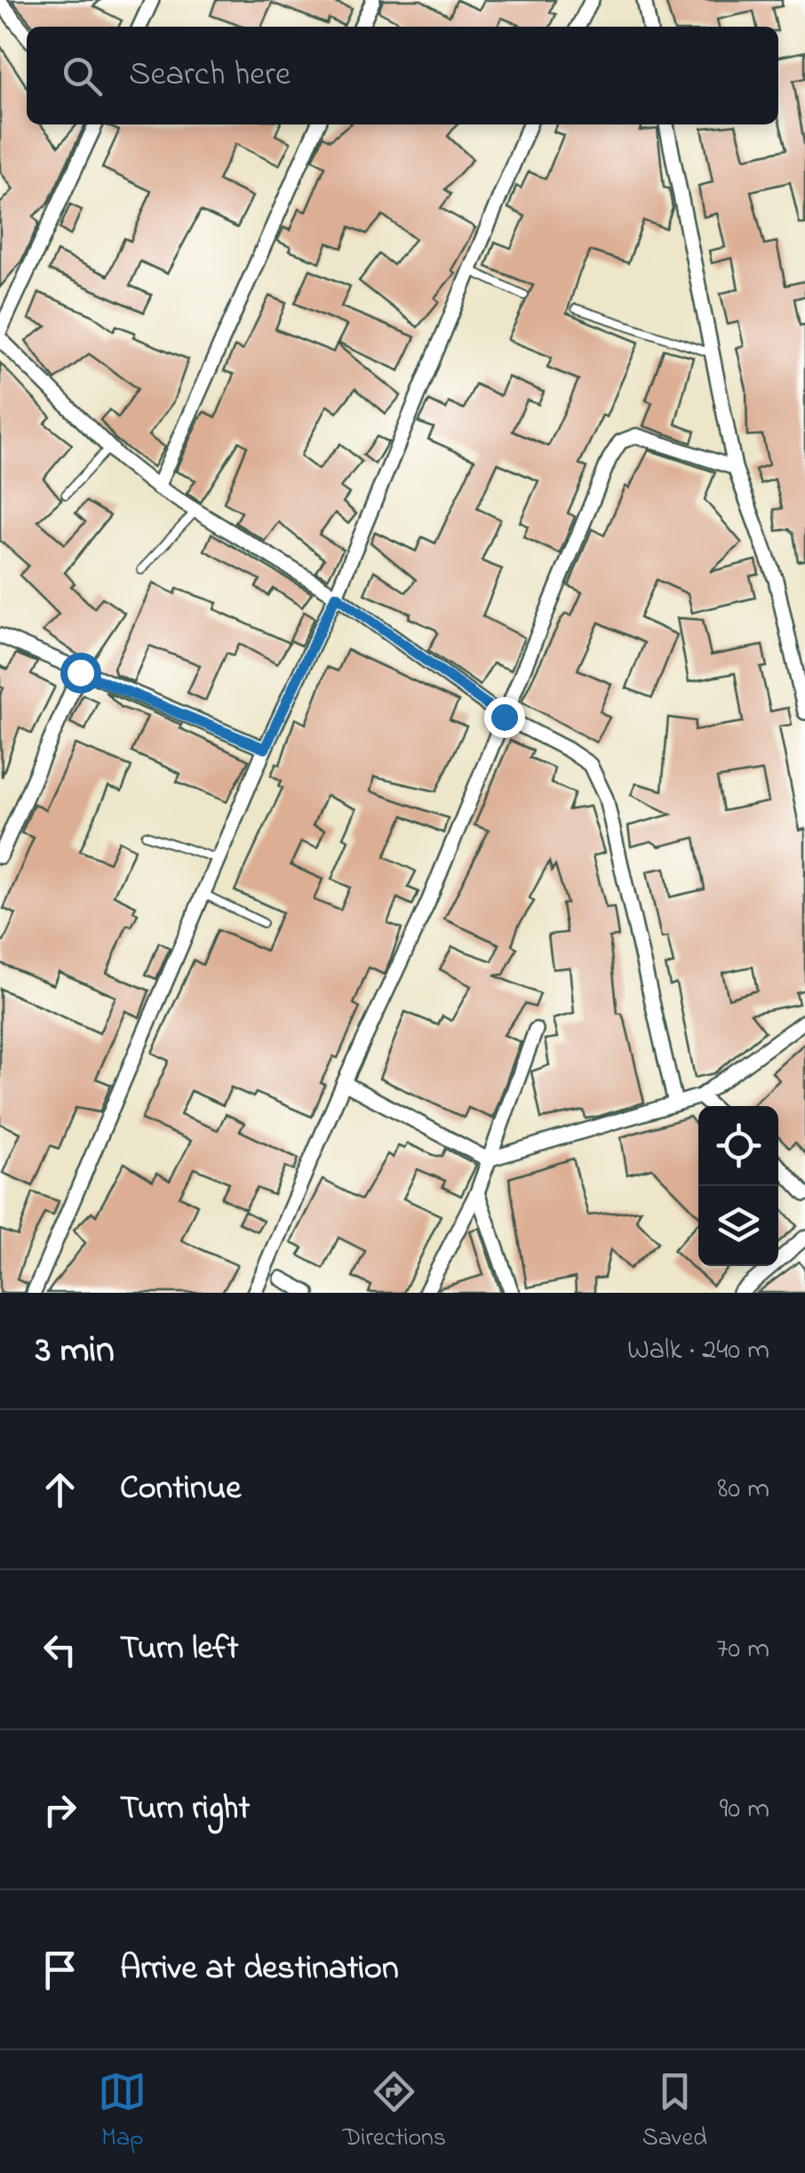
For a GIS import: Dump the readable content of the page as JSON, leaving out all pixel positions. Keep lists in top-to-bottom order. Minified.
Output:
{"page":{"search":"Search here","heading":["3 min","Walk · 240 m"],"list":[["Continue","80 m"],["Turn left","70 m"],["Turn right","90 m"],"Arrive at destination"],"nav":["Map","Directions","Saved"]}}
